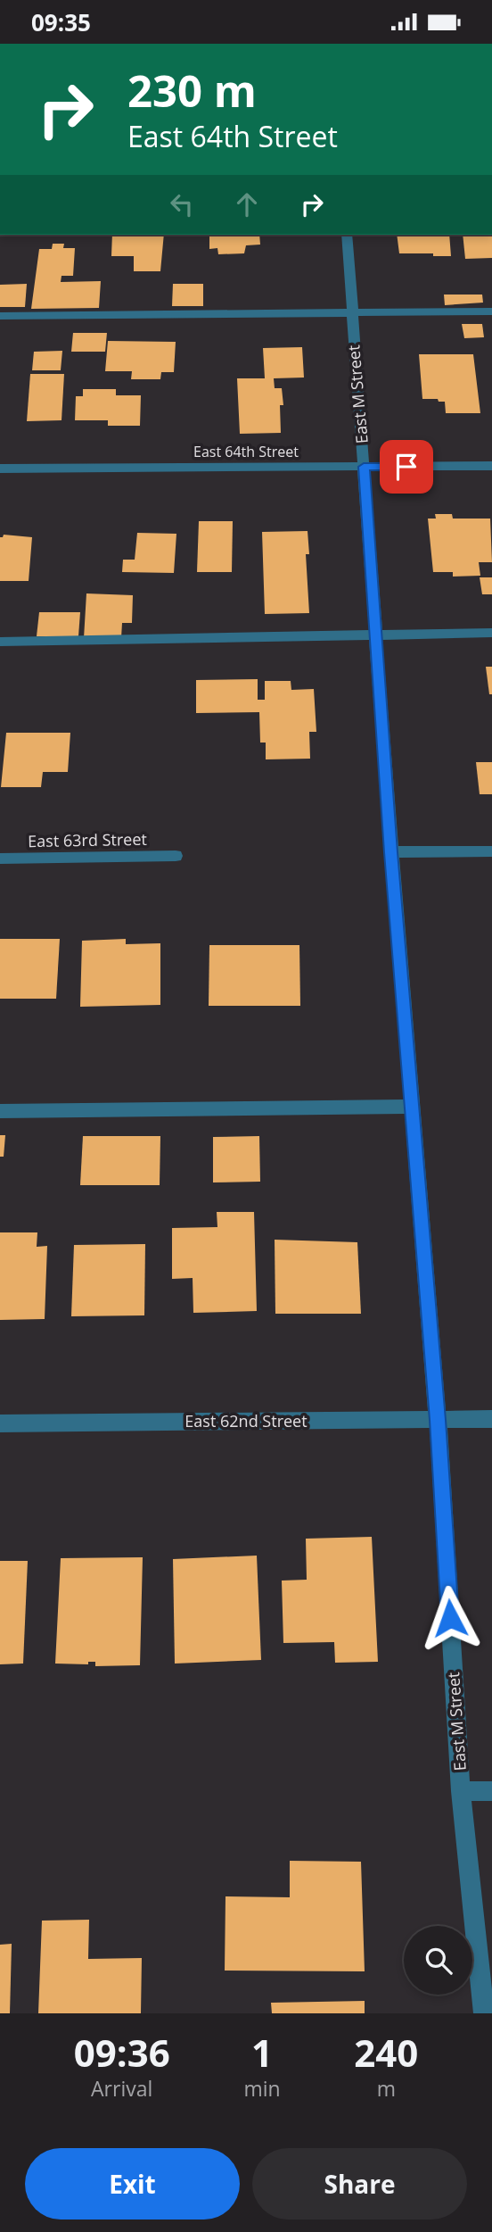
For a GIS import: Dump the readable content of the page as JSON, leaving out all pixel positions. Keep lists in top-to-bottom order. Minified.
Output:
{"streets":{"street":["East M Street","East 64th Street","East 63rd Street","East 62nd Street"]},"crossings":[["East M Street","East 64th Street"],["East M Street","East 62nd Street"]],"page":{"status":"09:35","turn":["230 m","East 64th Street"],"eta":["09:36","Arrival","1","min","240","m"],"buttons":["Exit","Share"]}}
